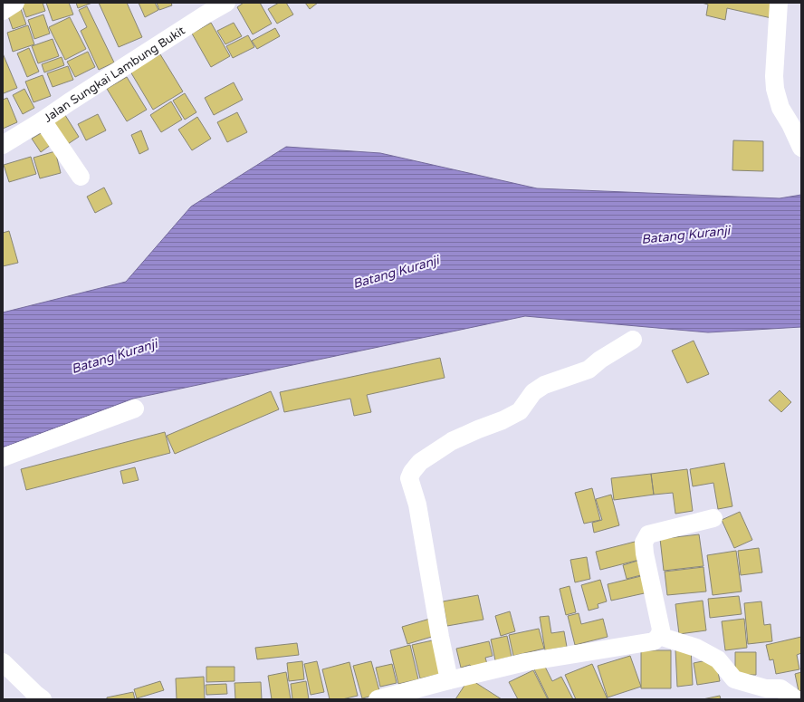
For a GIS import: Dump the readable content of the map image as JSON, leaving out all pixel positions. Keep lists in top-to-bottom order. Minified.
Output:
{"streets":{"street":["Jalan Sungkai Lambung Bukit"]},"water":["Batang Kuranji"]}
